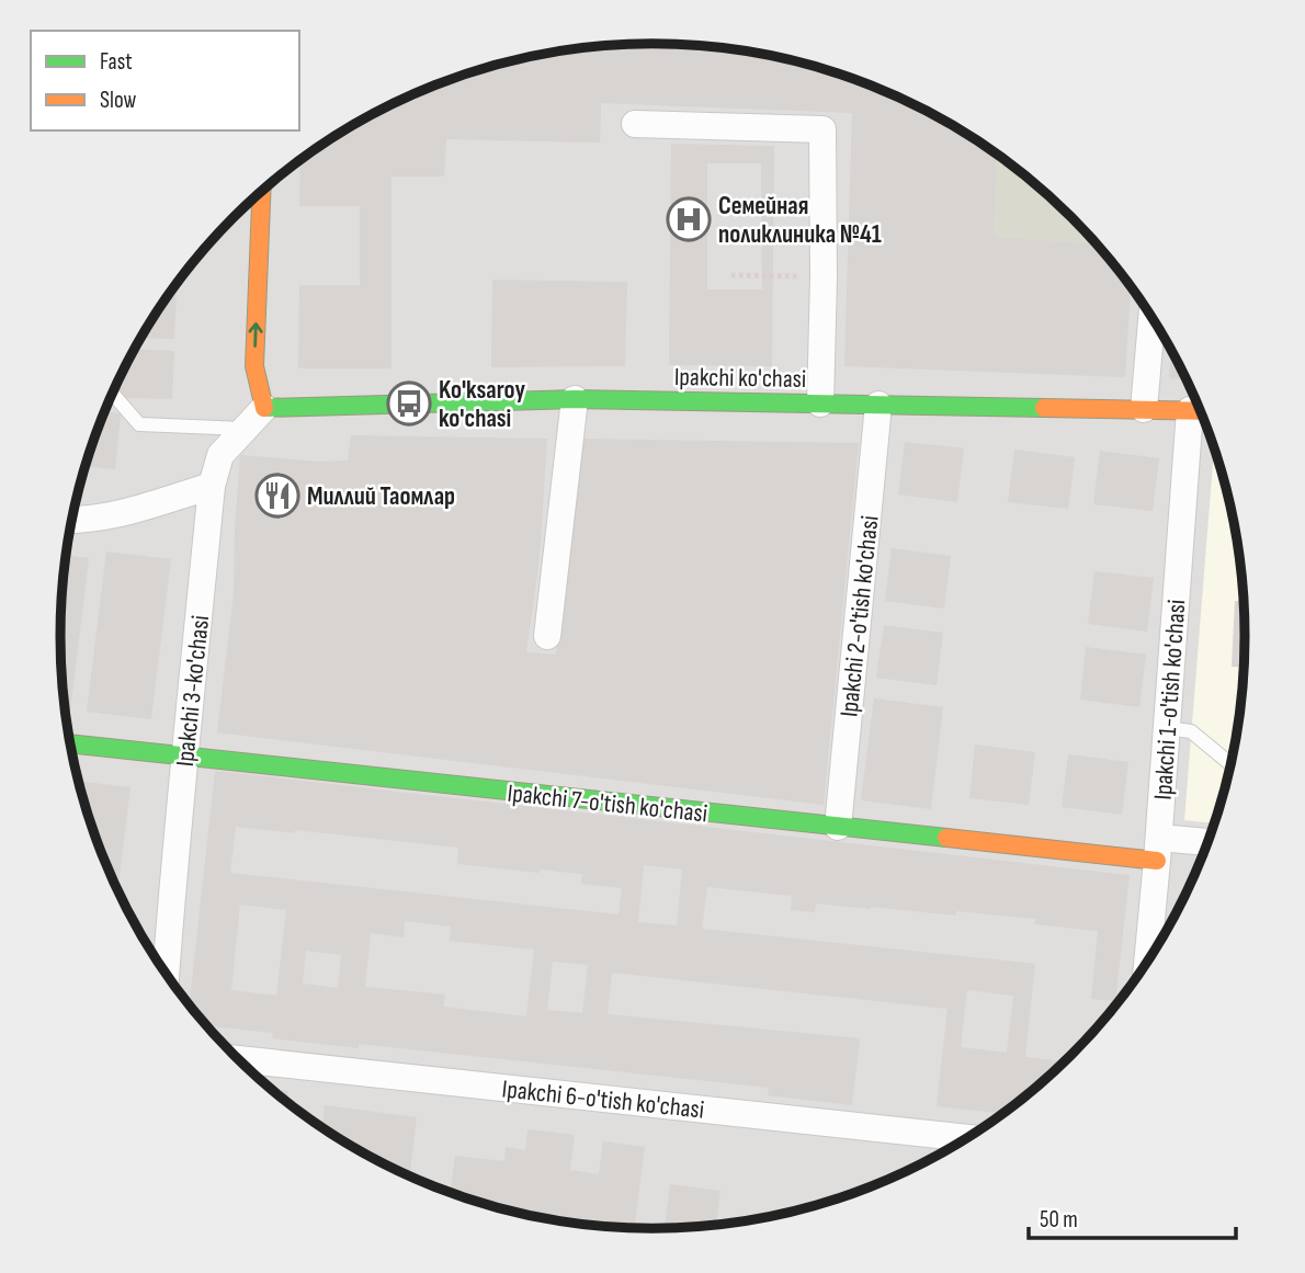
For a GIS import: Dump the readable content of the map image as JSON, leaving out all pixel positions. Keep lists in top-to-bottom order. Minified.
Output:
{"streets":{"main road":["Ipakchi ko'chasi","Ipakchi 7-o'tish ko'chasi"],"street":["Ipakchi 2-o'tish ko'chasi","Ipakchi 3-ko'chasi","Ipakchi 1-o'tish ko'chasi","Ipakchi 6-o'tish ko'chasi"]},"crossings":[["Ipakchi ko'chasi","Ipakchi 2-o'tish ko'chasi"],["Ipakchi ko'chasi","Ipakchi 3-ko'chasi"],["Ipakchi 2-o'tish ko'chasi","Ipakchi 7-o'tish ko'chasi"],["Ipakchi 3-ko'chasi","Ipakchi 7-o'tish ko'chasi"],["Ipakchi 1-o'tish ko'chasi","Ipakchi 7-o'tish ko'chasi"]],"places":{"hospital":["Семейная поликлиника №41"],"bus stop":["Ko'ksaroy ko'chasi"],"restaurant":["Миллий Таомлар"]},"legend":["Fast","Slow"],"scale_bar":"50 m"}
